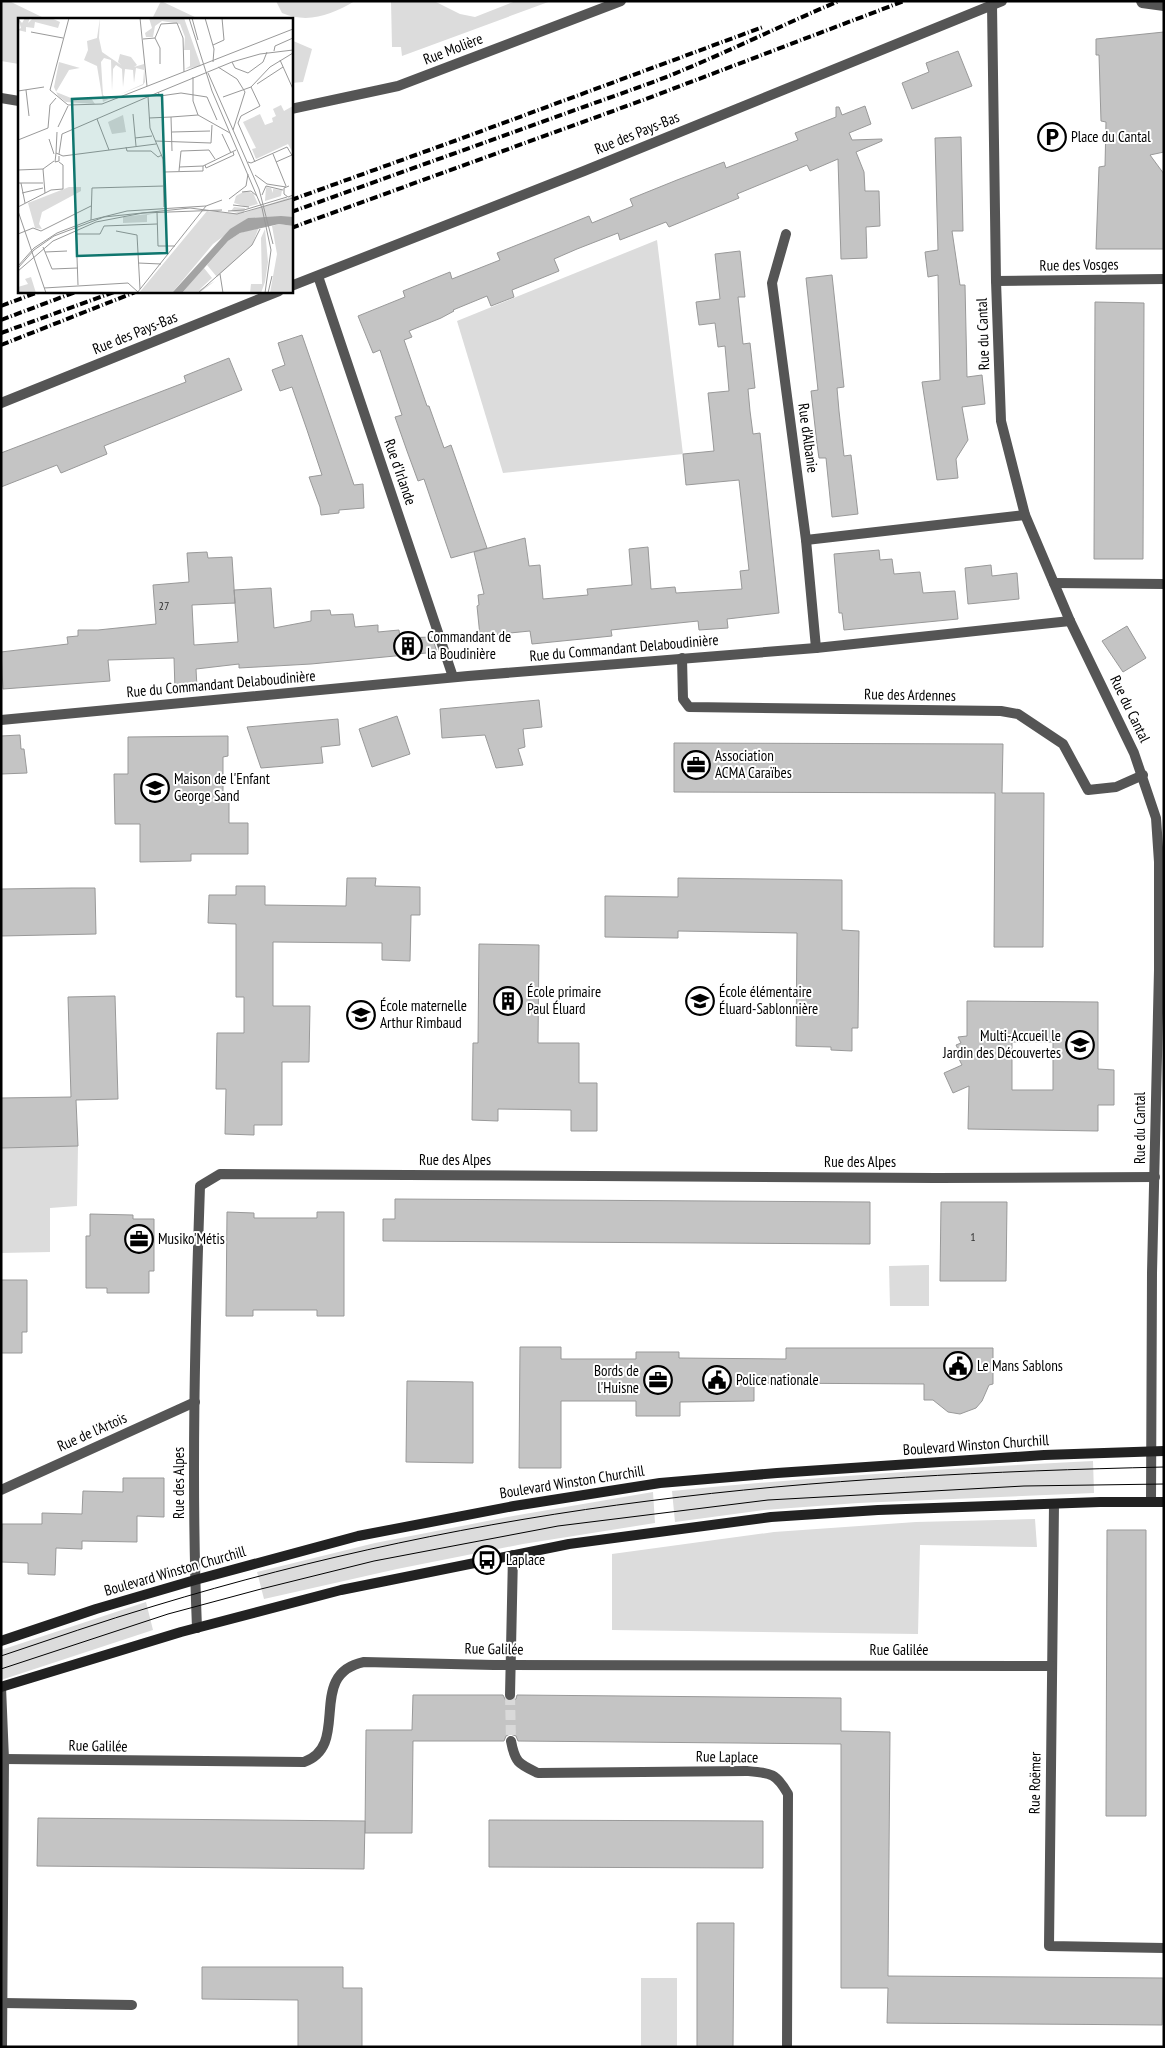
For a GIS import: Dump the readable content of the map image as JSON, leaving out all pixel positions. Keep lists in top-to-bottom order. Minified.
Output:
{"streets":{"street":["Rue Molière","Rue des Pays-Bas","Rue des Vosges","Rue du Cantal","Rue d'Albanie","Rue d'Irlande","Rue du Commandant Delaboudinière","Rue des Ardennes","Rue des Alpes","Rue de l'Artois","Boulevard Winston Churchill","Rue Galilée","Rue Laplace","Rue Roëmer"]},"crossings":[["Rue des Pays-Bas","Rue du Cantal"],["Rue des Pays-Bas","Rue d'Irlande"],["Rue des Vosges","Rue du Cantal"],["Rue du Cantal","Rue du Commandant Delaboudinière"],["Rue du Cantal","Rue des Ardennes"],["Rue du Cantal","Rue des Alpes"],["Rue du Cantal","Boulevard Winston Churchill"],["Rue d'Albanie","Rue du Commandant Delaboudinière"],["Rue d'Irlande","Rue du Commandant Delaboudinière"],["Rue du Commandant Delaboudinière","Rue des Ardennes"],["Rue des Alpes","Rue de l'Artois"],["Rue des Alpes","Boulevard Winston Churchill"],["Rue Galilée","Rue Roëmer"]],"places":{"parking":["Place du Cantal"],"building":["Commandant de la Boudinière","École primaire Paul Éluard"],"office":["Association ACMA Caraïbes","Musiko'Métis","Bords de l'Huisne"],"school or university":["Maison de l'Enfant George Sand","École élémentaire Éluard-Sablonnière","École maternelle Arthur Rimbaud","Multi-Accueil le Jardin des Découvertes"],"public building":["Le Mans Sablons","Police nationale"],"bus stop":["Laplace"]},"house_numbers":["27","1"]}
